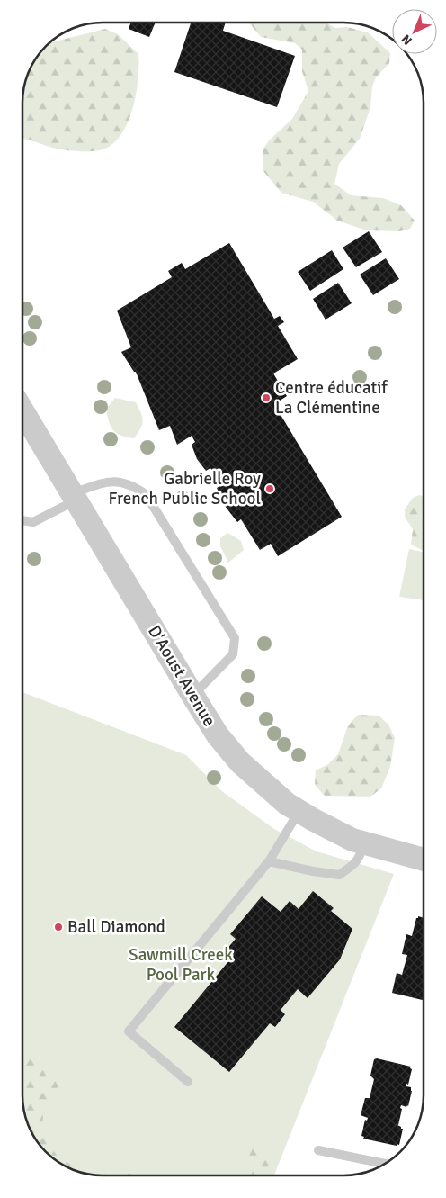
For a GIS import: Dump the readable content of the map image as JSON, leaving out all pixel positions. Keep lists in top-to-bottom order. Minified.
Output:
{"streets":{"street":["D'Aoust Avenue"]},"parks":["Sawmill Creek Pool Park"],"places":["Centre éducatif La Clémentine","Gabrielle Roy French Public School","Ball Diamond"],"north":"bottom left"}
